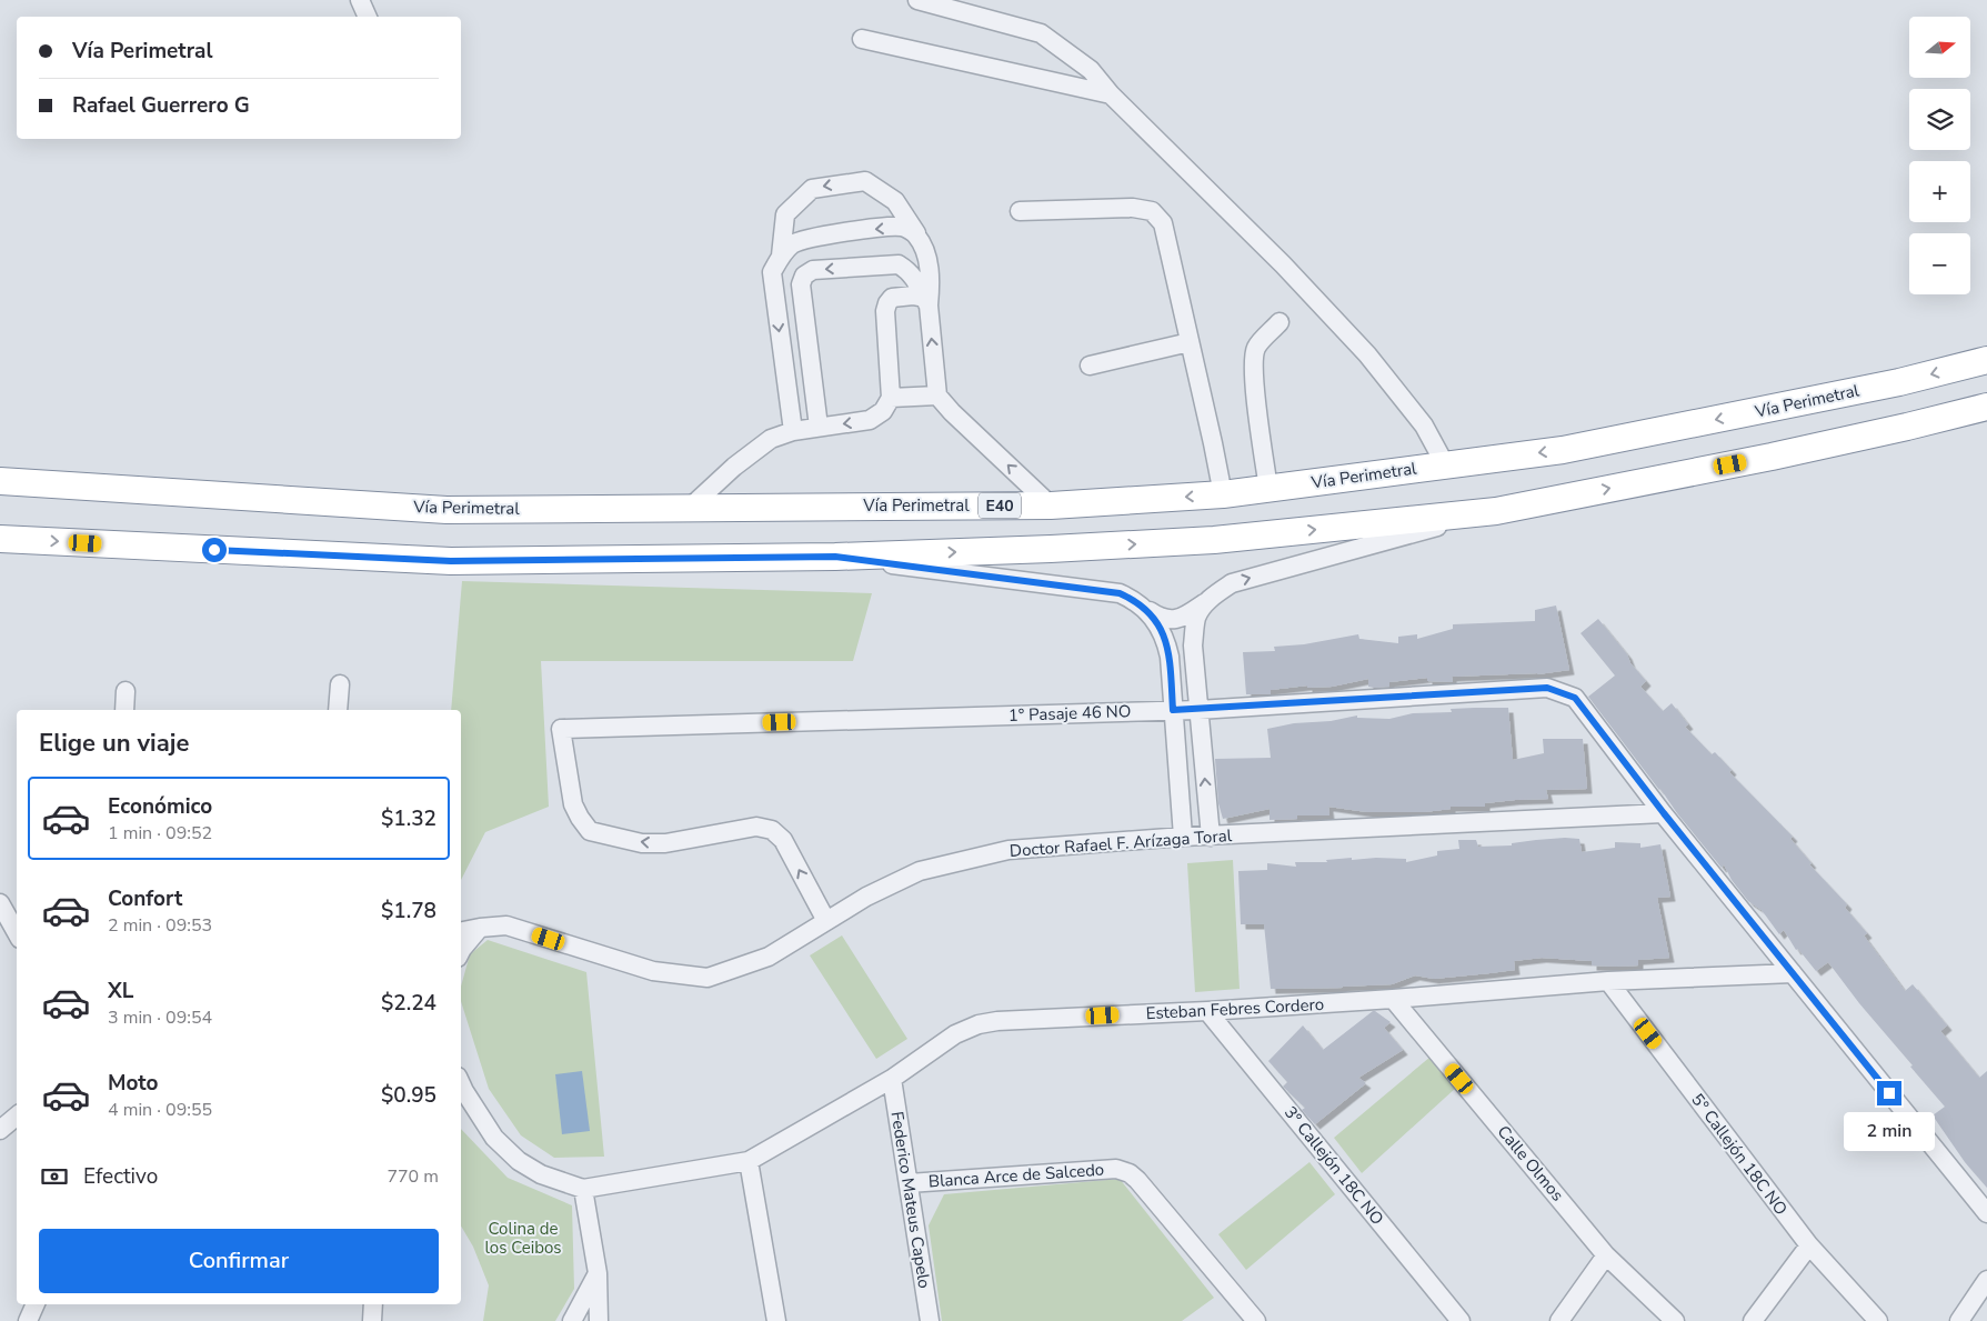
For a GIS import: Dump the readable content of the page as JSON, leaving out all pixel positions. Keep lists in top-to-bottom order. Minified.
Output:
{"streets":{"highway":["Vía Perimetral","E40"],"street":["1° Pasaje 46 NO","Doctor Rafael F. Arízaga Toral","Esteban Febres Cordero","5° Callejón 18C NO","Calle Olmos","3° Callejón 18C NO","Blanca Arce de Salcedo","Federico Mateus Capelo"]},"crossings":[["1° Pasaje 46 NO","Doctor Rafael F. Arízaga Toral"],["Esteban Febres Cordero","5° Callejón 18C NO"],["Esteban Febres Cordero","Calle Olmos"],["Esteban Febres Cordero","3° Callejón 18C NO"],["Esteban Febres Cordero","Federico Mateus Capelo"],["Blanca Arce de Salcedo","Federico Mateus Capelo"]],"parks":["Colina de los Ceibos"],"north":"right","page":{"map_buttons":["+","−"],"banner":["Vía Perimetral","Rafael Guerrero G"],"heading":"Elige un viaje","list":[{"name":"Económico","note":"1 min · 09:52","value":"$1.32"},{"name":"Confort","note":"2 min · 09:53","value":"$1.78"},{"name":"XL","note":"3 min · 09:54","value":"$2.24"},{"name":"Moto","note":"4 min · 09:55","value":"$0.95"}],"bubble":"2 min","pay":["Efectivo","770 m"],"buttons":"Confirmar"}}
